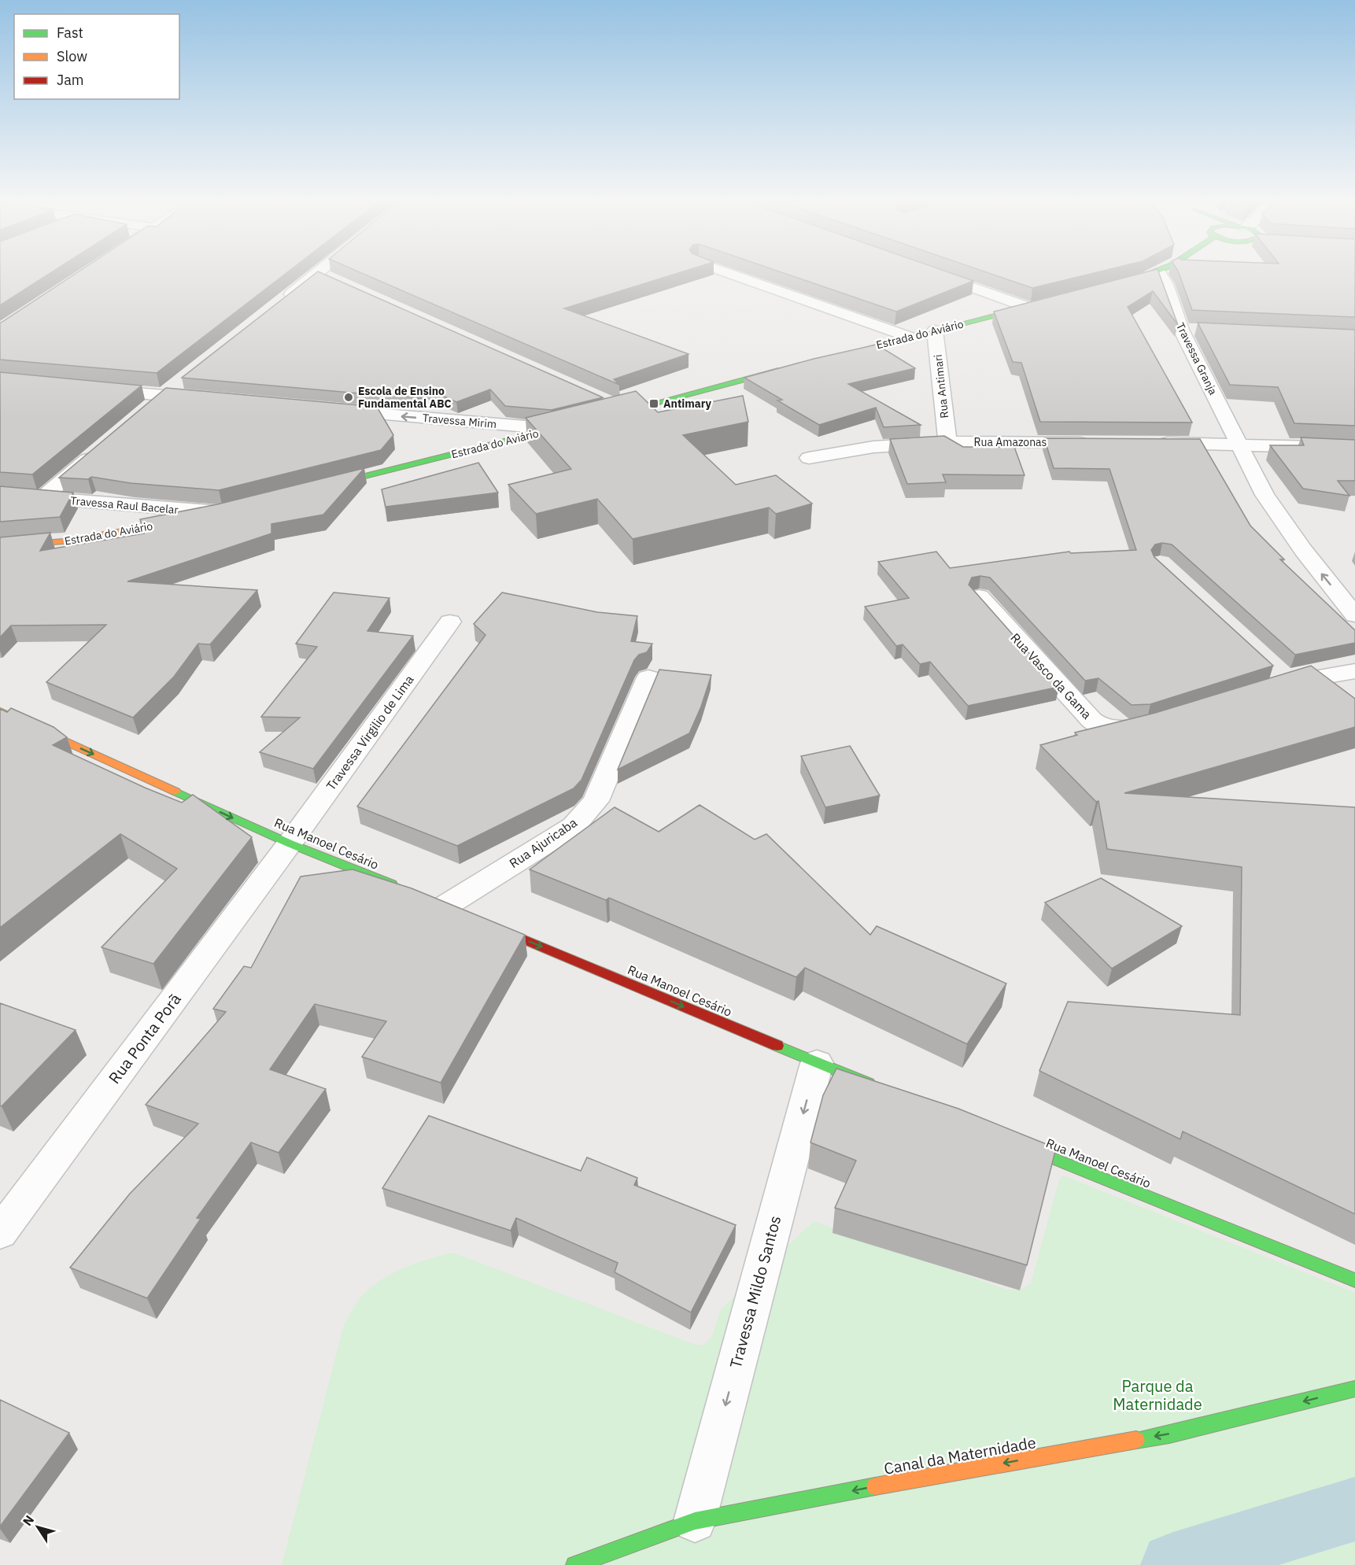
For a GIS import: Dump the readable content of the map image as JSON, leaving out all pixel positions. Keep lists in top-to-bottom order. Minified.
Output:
{"streets":{"street":["Estrada do Aviário","Travessa Granja","Rua Antimari","Travessa Mirim","Rua Amazonas","Travessa Raul Bacelar","Rua Vasco da Gama","Travessa Virgilio de Lima","Rua Ajuricaba","Rua Manoel Cesário","Rua Ponta Porã","Travessa Mildo Santos","Canal da Maternidade"]},"crossings":[["Estrada do Aviário","Rua Antimari"],["Estrada do Aviário","Travessa Mirim"],["Estrada do Aviário","Travessa Raul Bacelar"],["Rua Antimari","Rua Amazonas"],["Travessa Virgilio de Lima","Rua Manoel Cesário"],["Travessa Virgilio de Lima","Rua Ponta Porã"],["Rua Manoel Cesário","Rua Ponta Porã"],["Rua Manoel Cesário","Travessa Mildo Santos"],["Travessa Mildo Santos","Canal da Maternidade"]],"one_way":["Travessa Granja","Travessa Mirim","Rua Manoel Cesário","Travessa Mildo Santos","Canal da Maternidade"],"parks":["Parque da Maternidade"],"places":{"other":["Escola de Ensino Fundamental ABC"],"transit":["Antimary"]},"legend":["Fast","Slow","Jam"],"north":"top left"}
